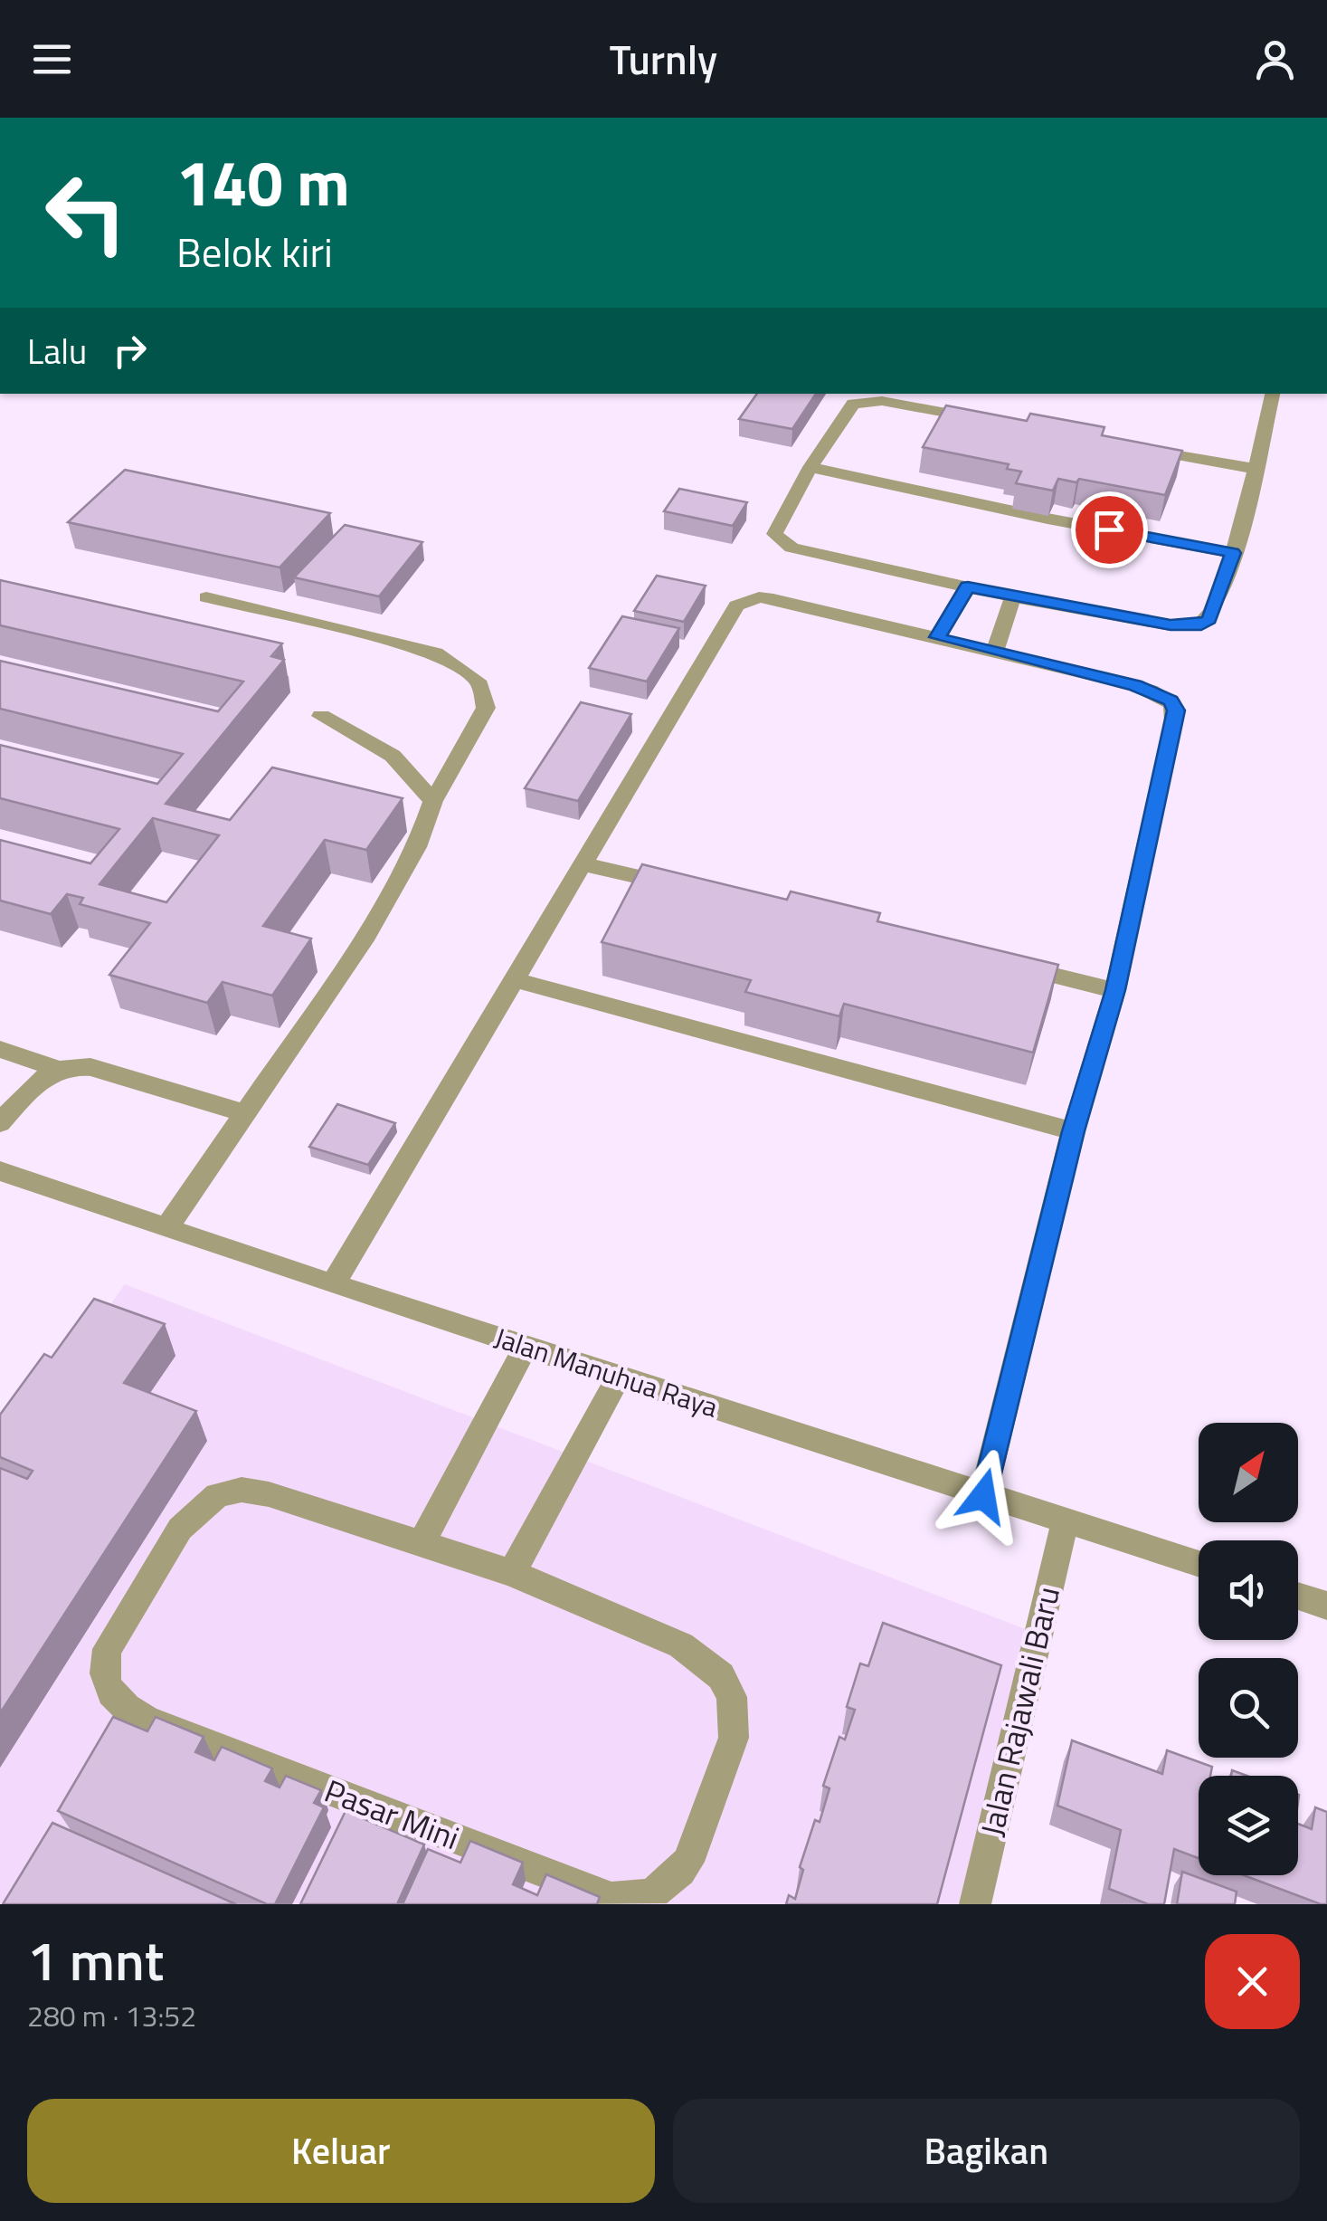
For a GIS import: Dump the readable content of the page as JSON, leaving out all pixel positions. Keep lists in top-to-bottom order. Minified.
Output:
{"streets":{"street":["Jalan Manuhua Raya","Jalan Rajawali Baru","Pasar Mini"]},"crossings":[["Jalan Manuhua Raya","Jalan Rajawali Baru"]],"north":"top right","page":{"header":"Turnly","turn":["140 m","Belok kiri"],"then":"Lalu","heading":["1 mnt","280 m · 13:52"],"buttons":["Keluar","Bagikan"]}}
